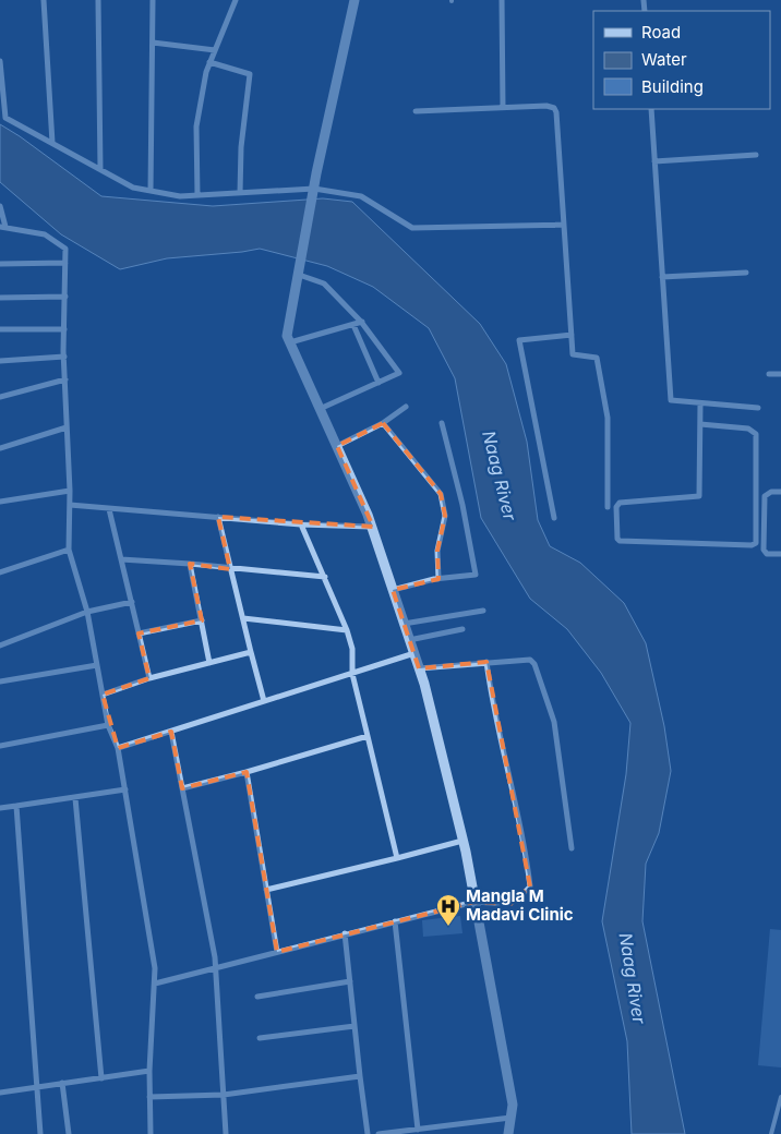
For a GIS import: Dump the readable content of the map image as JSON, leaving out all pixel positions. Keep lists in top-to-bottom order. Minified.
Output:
{"water":["Naag River"],"places":{"hospital":["Mangla M Madavi Clinic"]},"legend":["Road","Water","Building"]}
